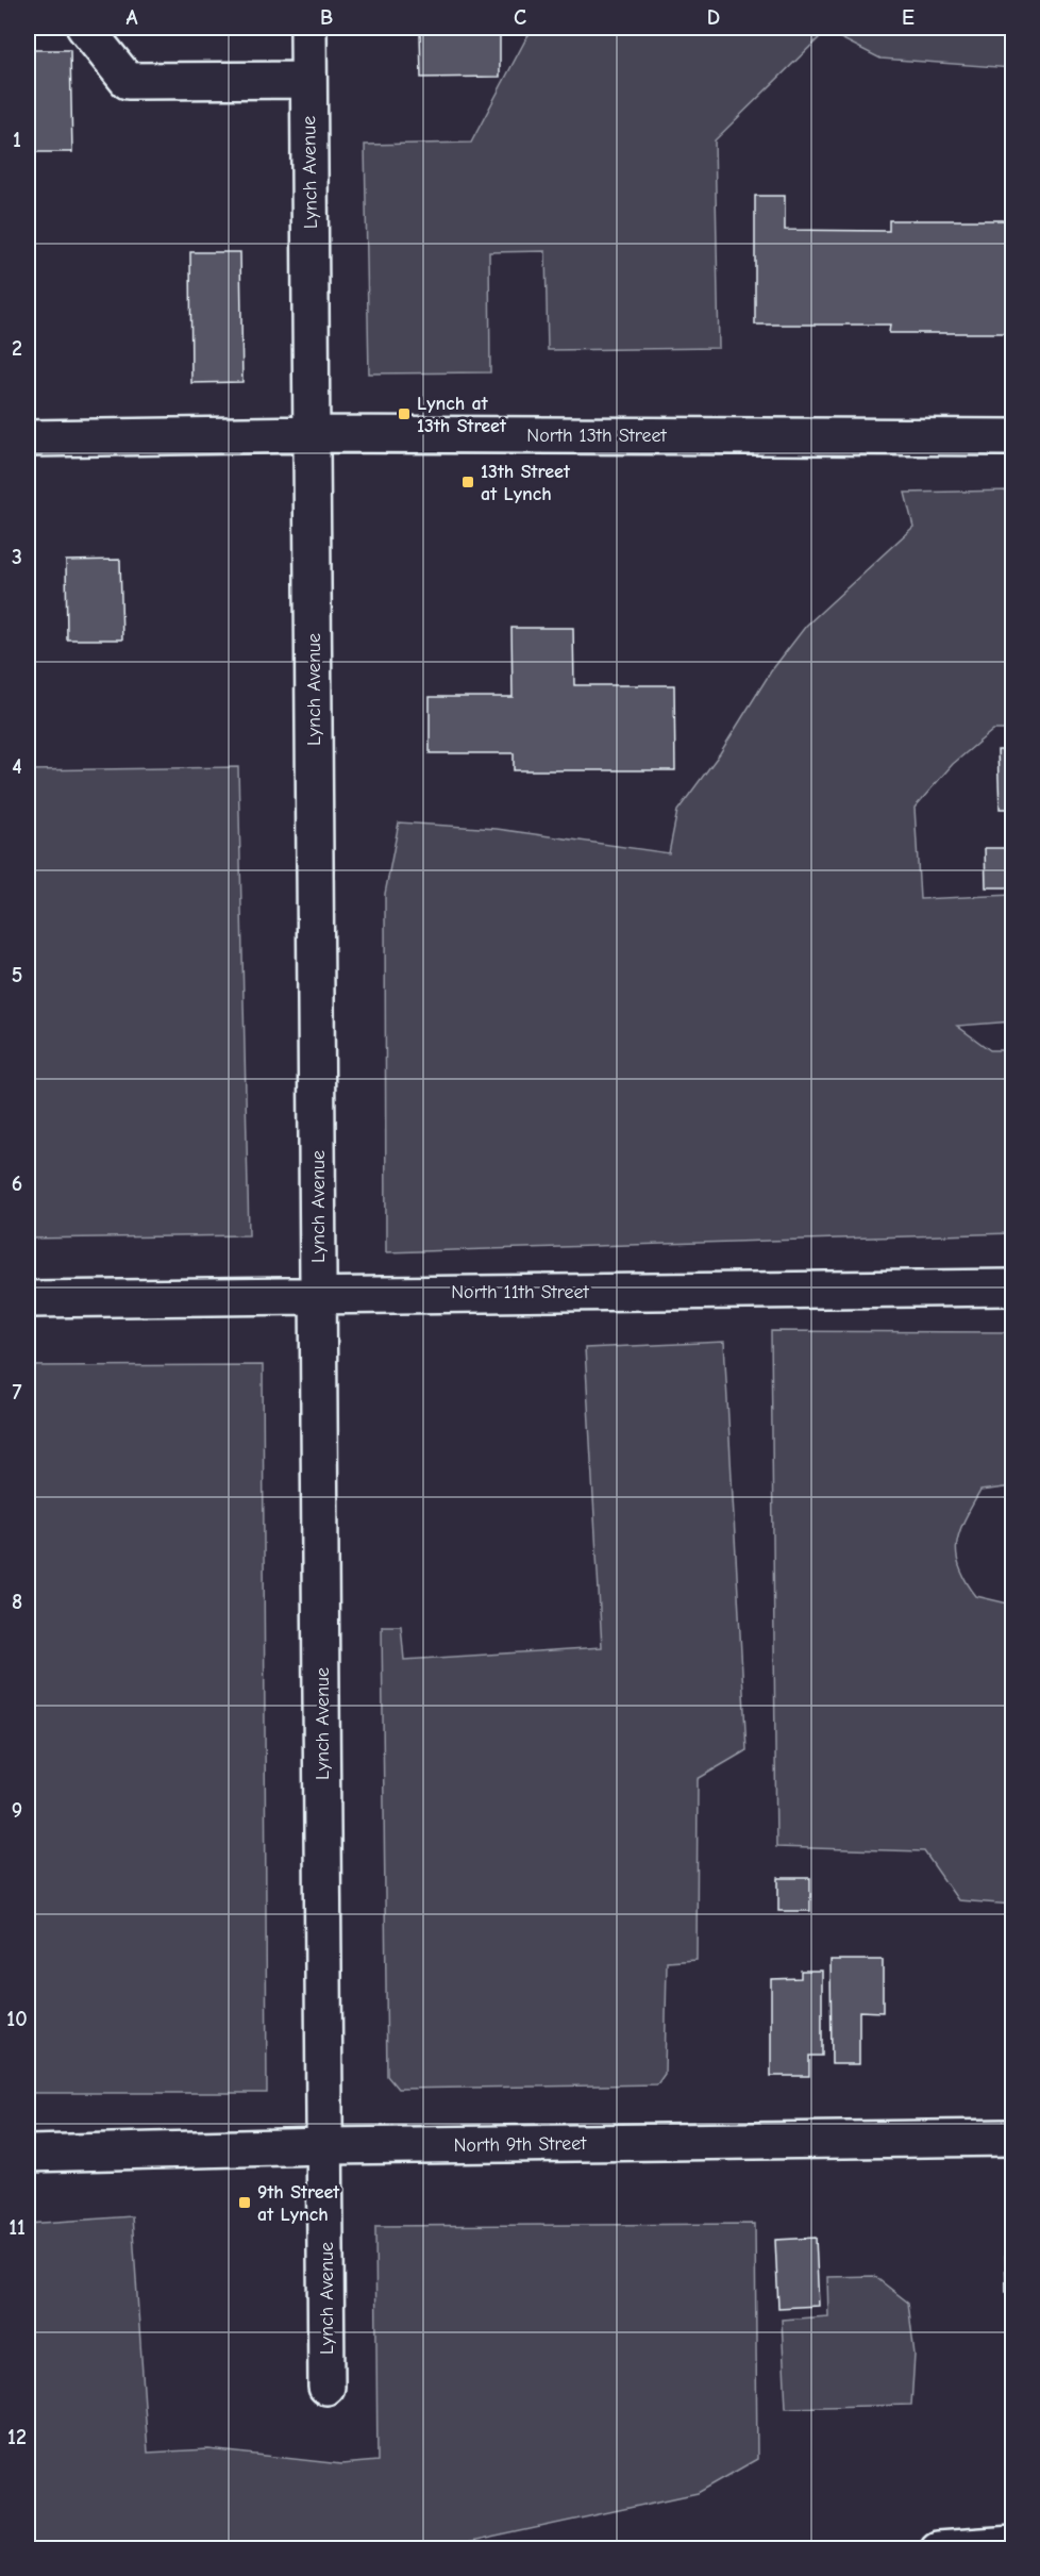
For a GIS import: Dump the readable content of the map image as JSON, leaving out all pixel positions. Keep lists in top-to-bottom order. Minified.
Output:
{"streets":{"main road":["Lynch Avenue","North 13th Street","North 11th Street","North 9th Street"]},"crossings":[["Lynch Avenue","North 13th Street"],["Lynch Avenue","North 11th Street"],["Lynch Avenue","North 9th Street"]],"places":{"transit":["Lynch at 13th Street","13th Street at Lynch","9th Street at Lynch"]},"grid":{"columns":["A","B","C","D","E"],"rows":["1","2","3","4","5","6","7","8","9","10","11","12"]}}
